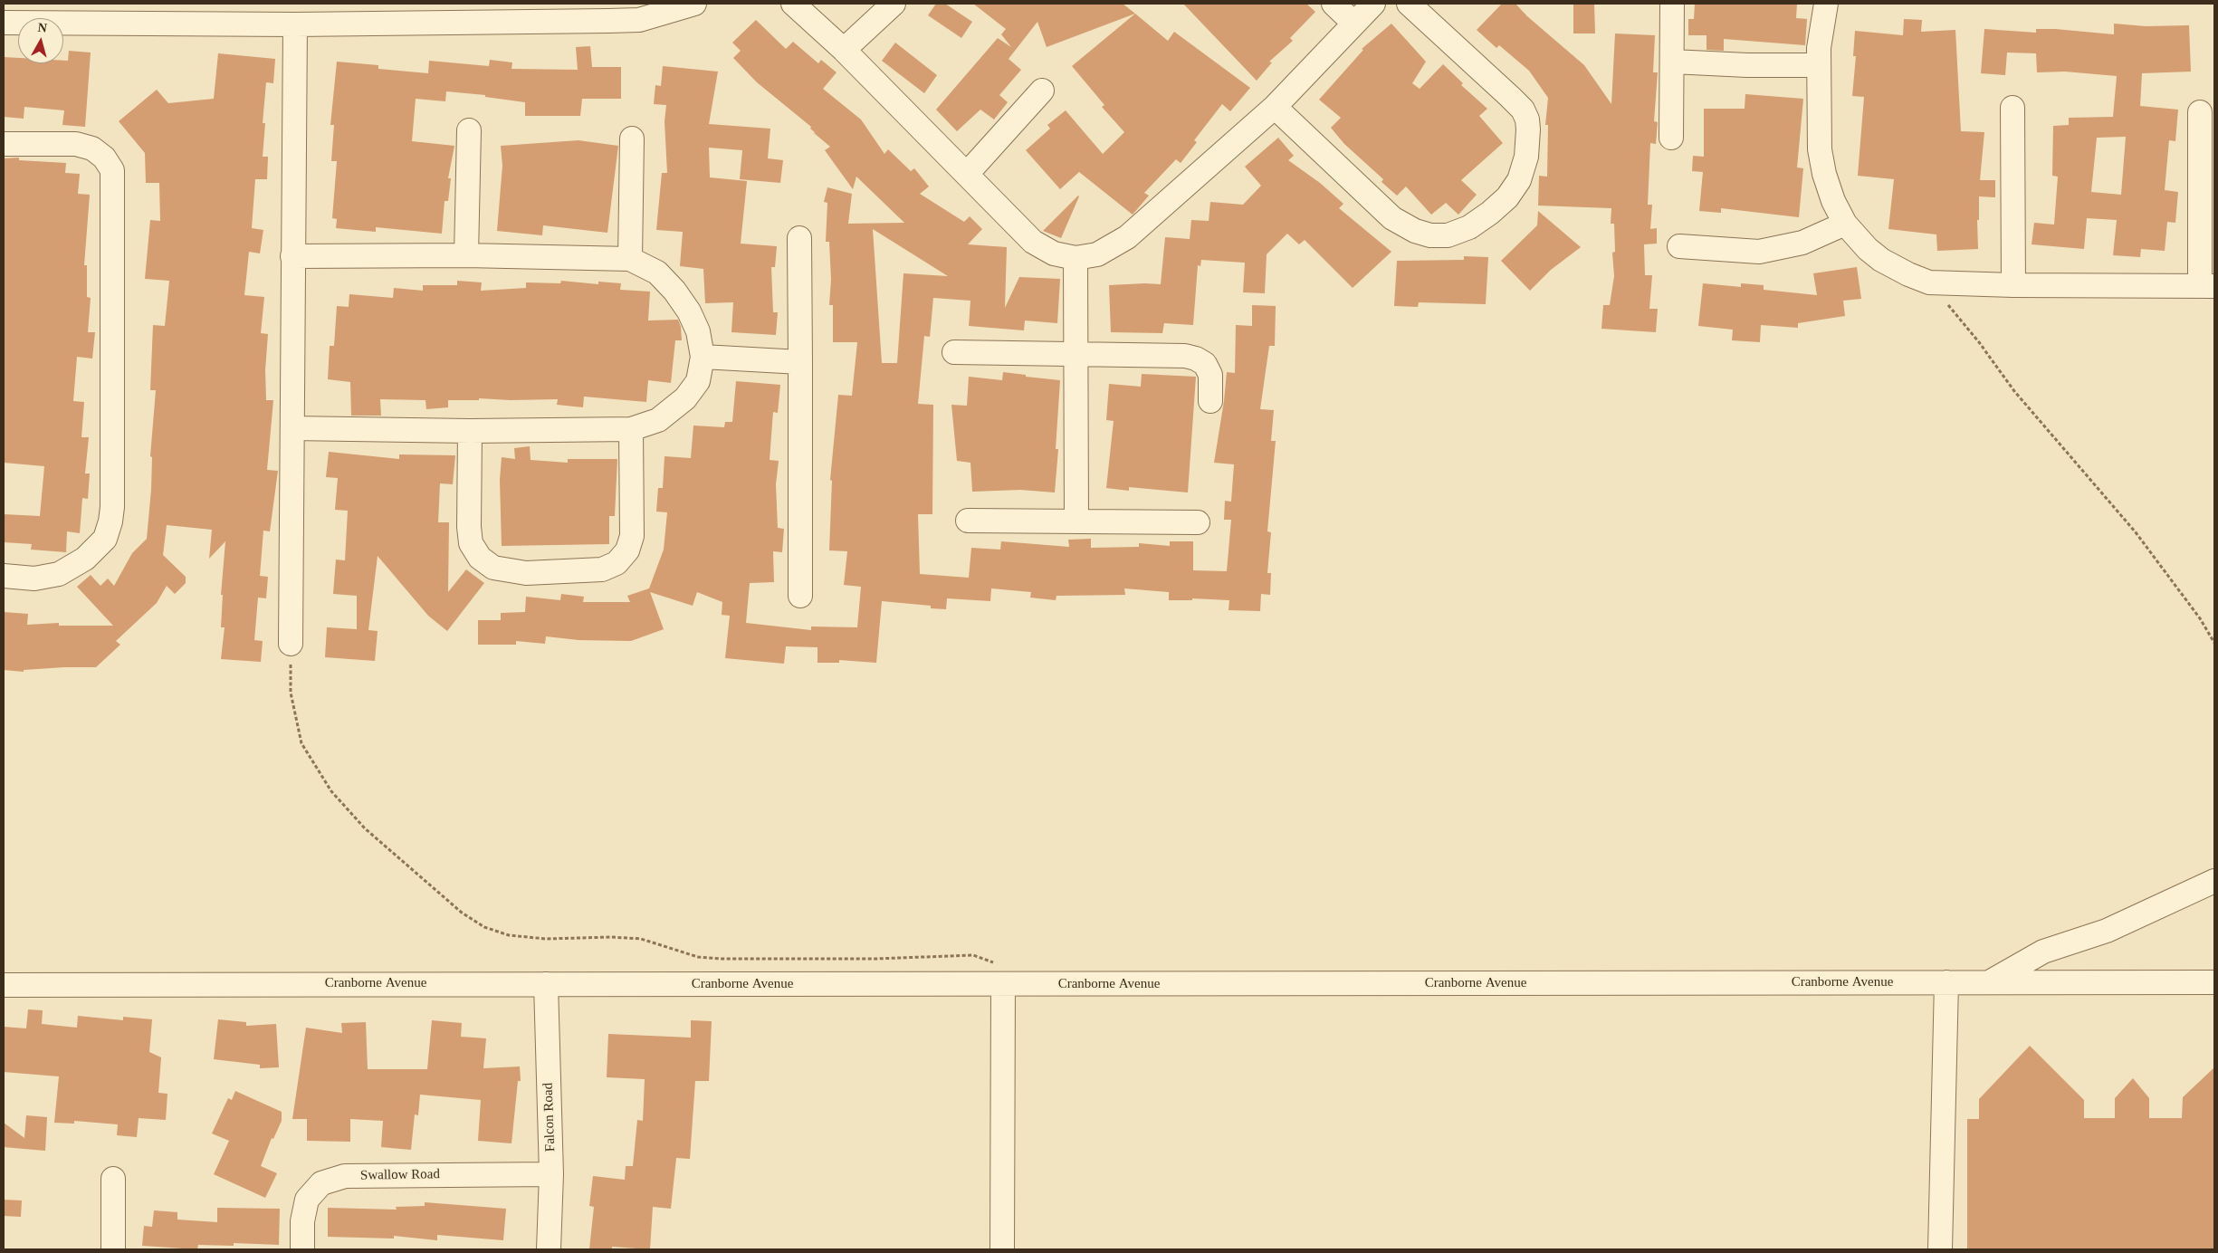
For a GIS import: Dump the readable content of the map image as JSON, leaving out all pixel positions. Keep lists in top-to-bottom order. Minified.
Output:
{"streets":{"street":["Cranborne Avenue","Falcon Road","Swallow Road"]},"crossings":[["Cranborne Avenue","Falcon Road"],["Falcon Road","Swallow Road"]],"north":"top"}
